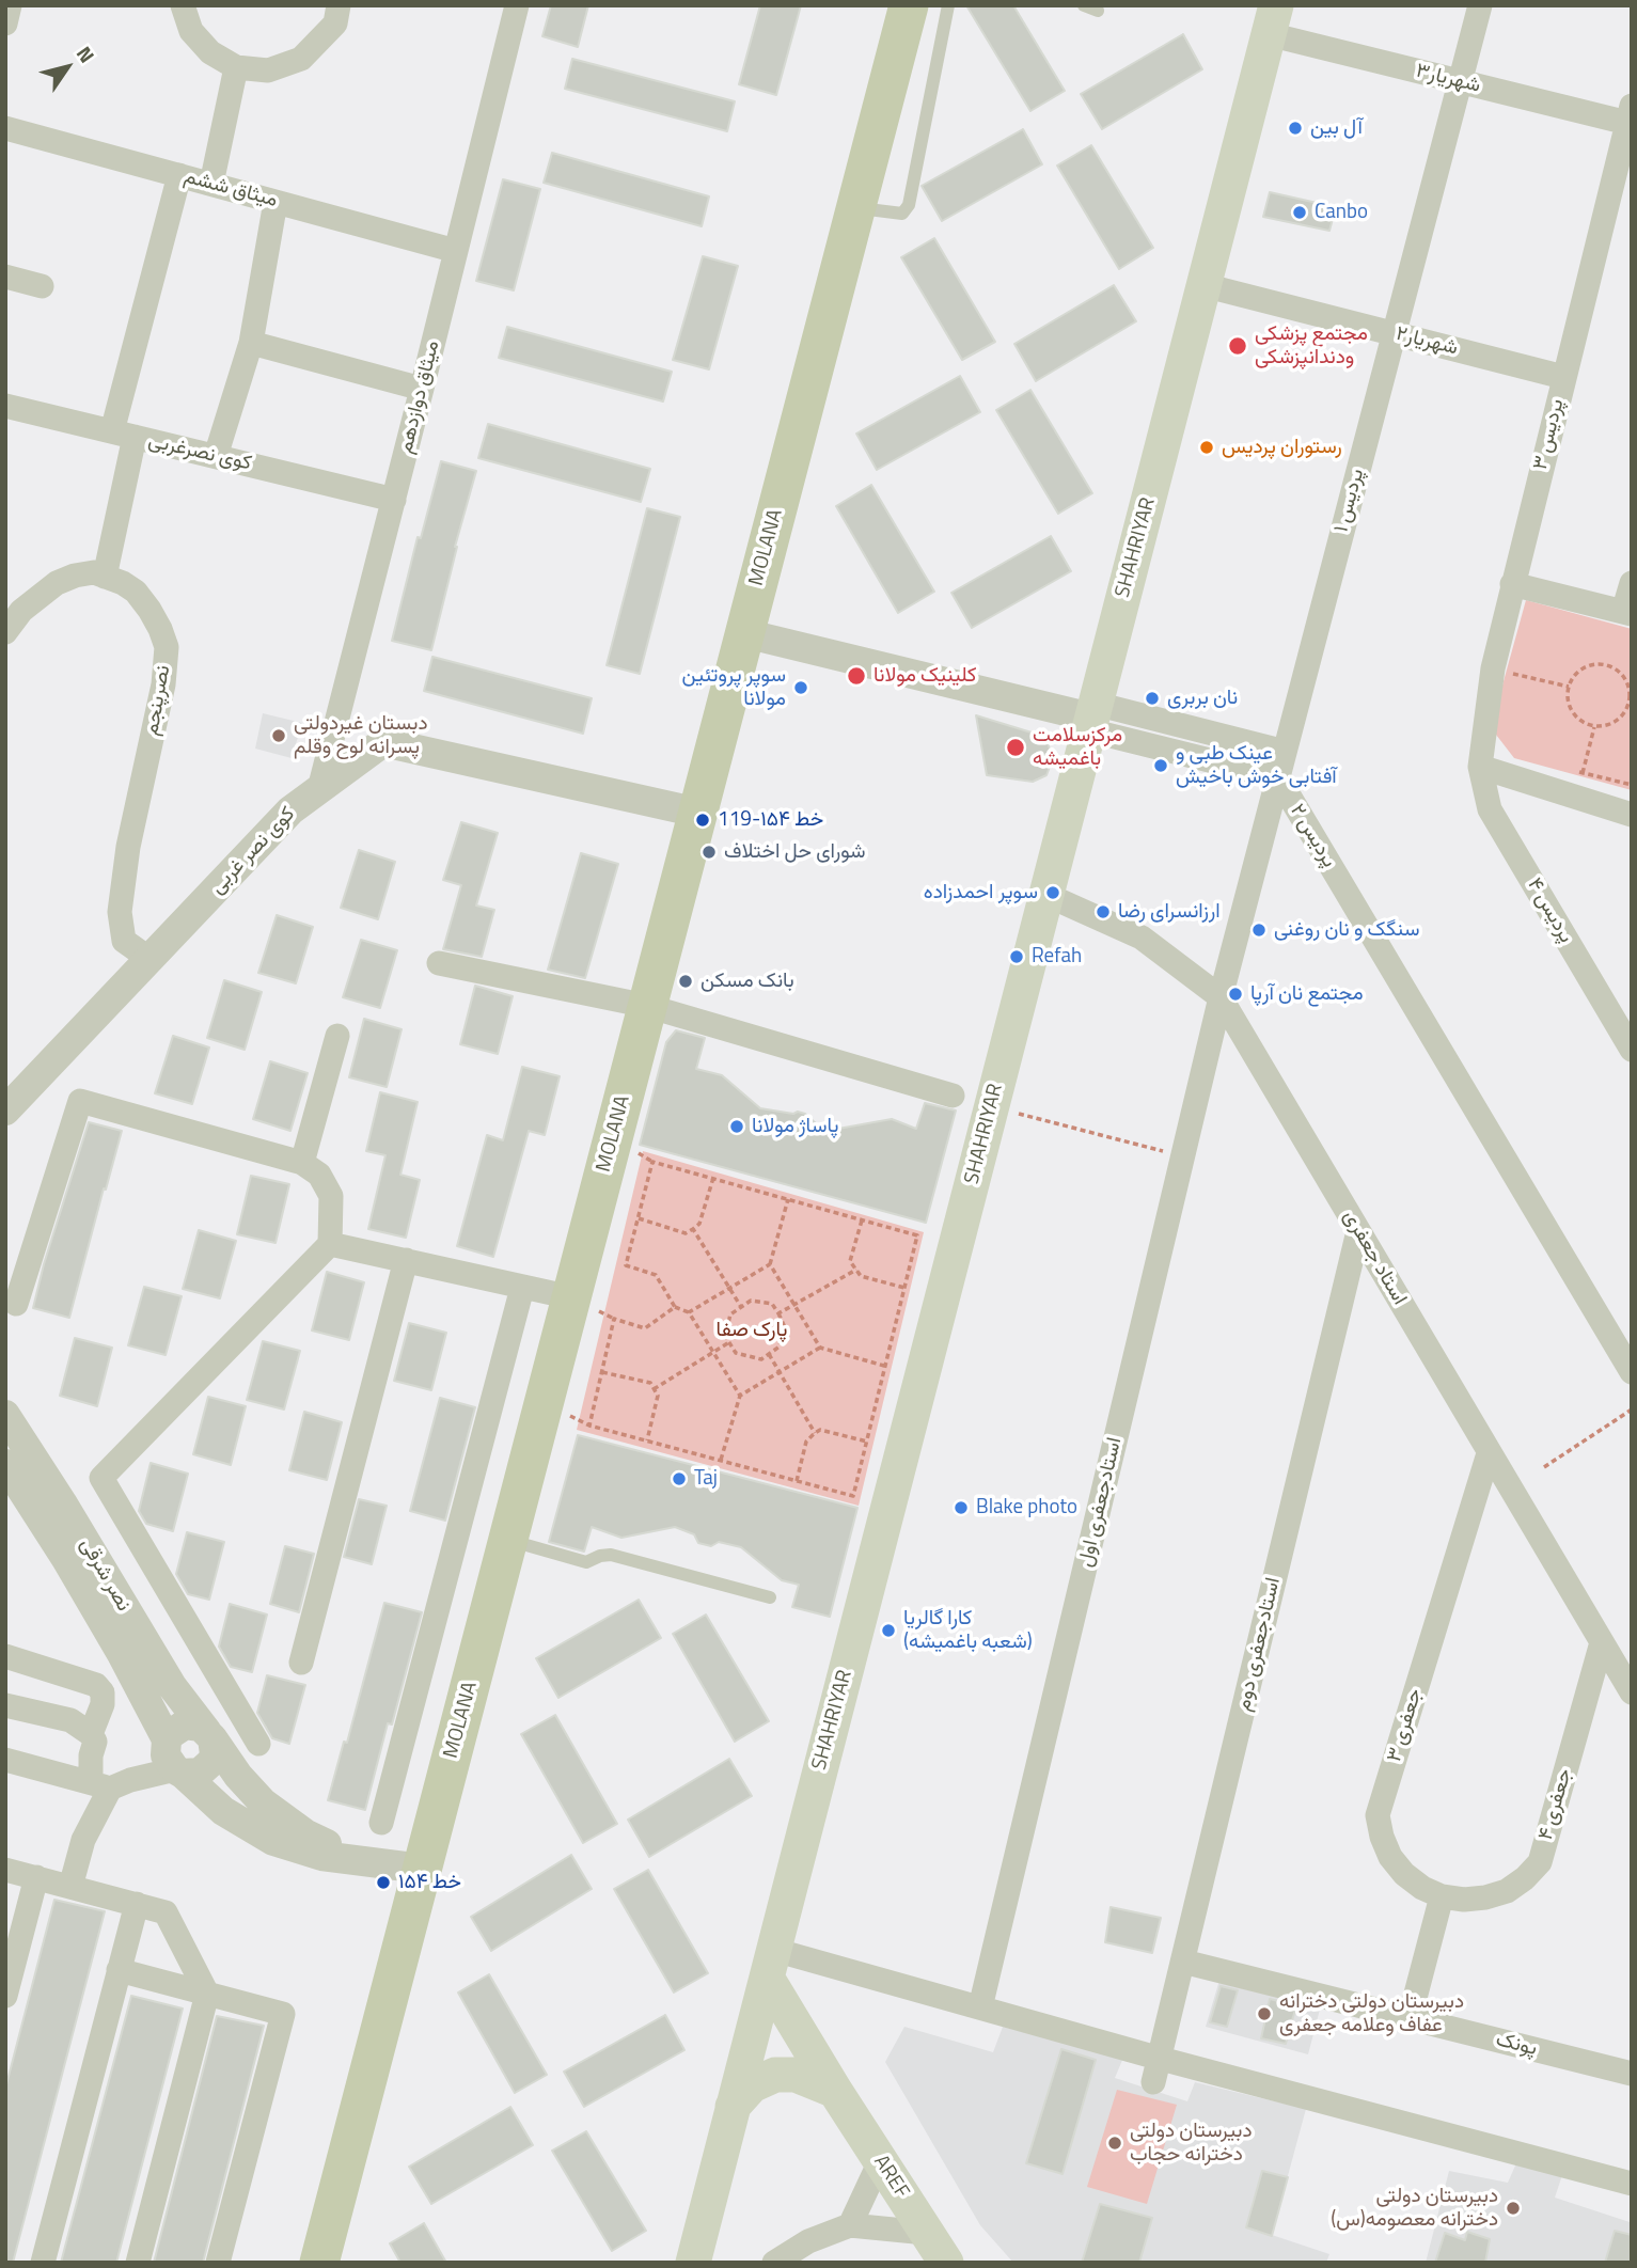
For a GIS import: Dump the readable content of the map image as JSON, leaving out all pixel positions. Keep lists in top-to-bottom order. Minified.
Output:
{"streets":{"main road":["MOLANA","SHAHRIYAR","AREF"],"street":["شهریار۳","میثاق ششم","شهریار۲","میثاق دوازدهم","پردیس ۳","کوی نصرغربی","پردیس ۱","نصرپنجم","پردیس ۲","کوی نصر غربی","پردیس ۴","استاد جعفری","استادجعفری اول","نصر شرقی","استادجعفری دوم","جعفری ۳","جعفری ۴","پونک"]},"crossings":[["شهریار۳","پردیس ۳"],["شهریار۳","پردیس ۱"],["شهریار۳","SHAHRIYAR"],["میثاق ششم","میثاق دوازدهم"],["شهریار۲","پردیس ۳"],["شهریار۲","پردیس ۱"],["شهریار۲","SHAHRIYAR"],["میثاق دوازدهم","کوی نصرغربی"],["میثاق دوازدهم","کوی نصر غربی"],["پردیس ۳","پردیس ۴"],["پردیس ۱","پردیس ۲"],["پردیس ۱","استاد جعفری"],["پردیس ۱","استادجعفری اول"],["MOLANA","کوی نصر غربی"],["MOLANA","نصر شرقی"],["SHAHRIYAR","استاد جعفری"],["SHAHRIYAR","AREF"],["نصرپنجم","کوی نصر غربی"],["استاد جعفری","استادجعفری اول"],["استاد جعفری","استادجعفری دوم"],["استاد جعفری","جعفری ۳"],["استاد جعفری","جعفری ۴"],["استادجعفری دوم","پونک"],["جعفری ۳","جعفری ۴"]],"parks":["پارک صفا"],"places":["آل بین","Canbo","مجتمع پزشکی ودندانپزشکی","رستوران پردیس","کلینیک مولانا","سوپر پروتئین مولانا","نان بربری","دبستان غیردولتی پسرانه لوح وقلم","مرکزسلامت باغمیشه","عینک طبی و آفتابی خوش باخیش","خط ۱۵۴-119","شورای حل اختلاف","سوپر احمدزاده","ارزانسرای رضا","سنگک و نان روغنی","Refah","بانک مسکن","مجتمع نان آرپا","پاساژ مولانا","Taj","Blake photo","کارا گالریا (شعبه باغمیشه)","خط ۱۵۴","دبیرستان دولتی دخترانه عفاف وعلامه جعفری","دبیرستان دولتی دخترانه حجاب","دبیرستان دولتی دخترانه معصومه(س)"],"north":"top right"}
